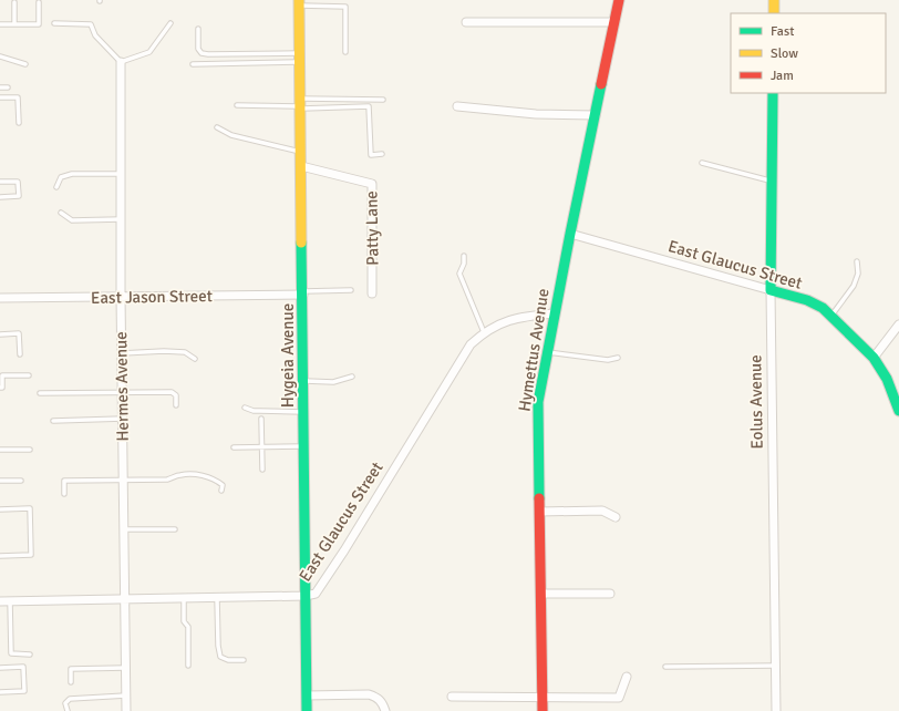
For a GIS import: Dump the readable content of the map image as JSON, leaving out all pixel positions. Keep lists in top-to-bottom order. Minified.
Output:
{"streets":{"street":["Patty Lane","East Glaucus Street","East Jason Street","Hymettus Avenue","Hygeia Avenue","Hermes Avenue","Eolus Avenue"]},"crossings":[["Patty Lane","Hygeia Avenue"],["East Glaucus Street","Hymettus Avenue"],["East Glaucus Street","Hygeia Avenue"],["East Glaucus Street","Hermes Avenue"],["East Glaucus Street","Eolus Avenue"],["East Jason Street","Hygeia Avenue"],["East Jason Street","Hermes Avenue"]],"legend":["Fast","Slow","Jam"]}
